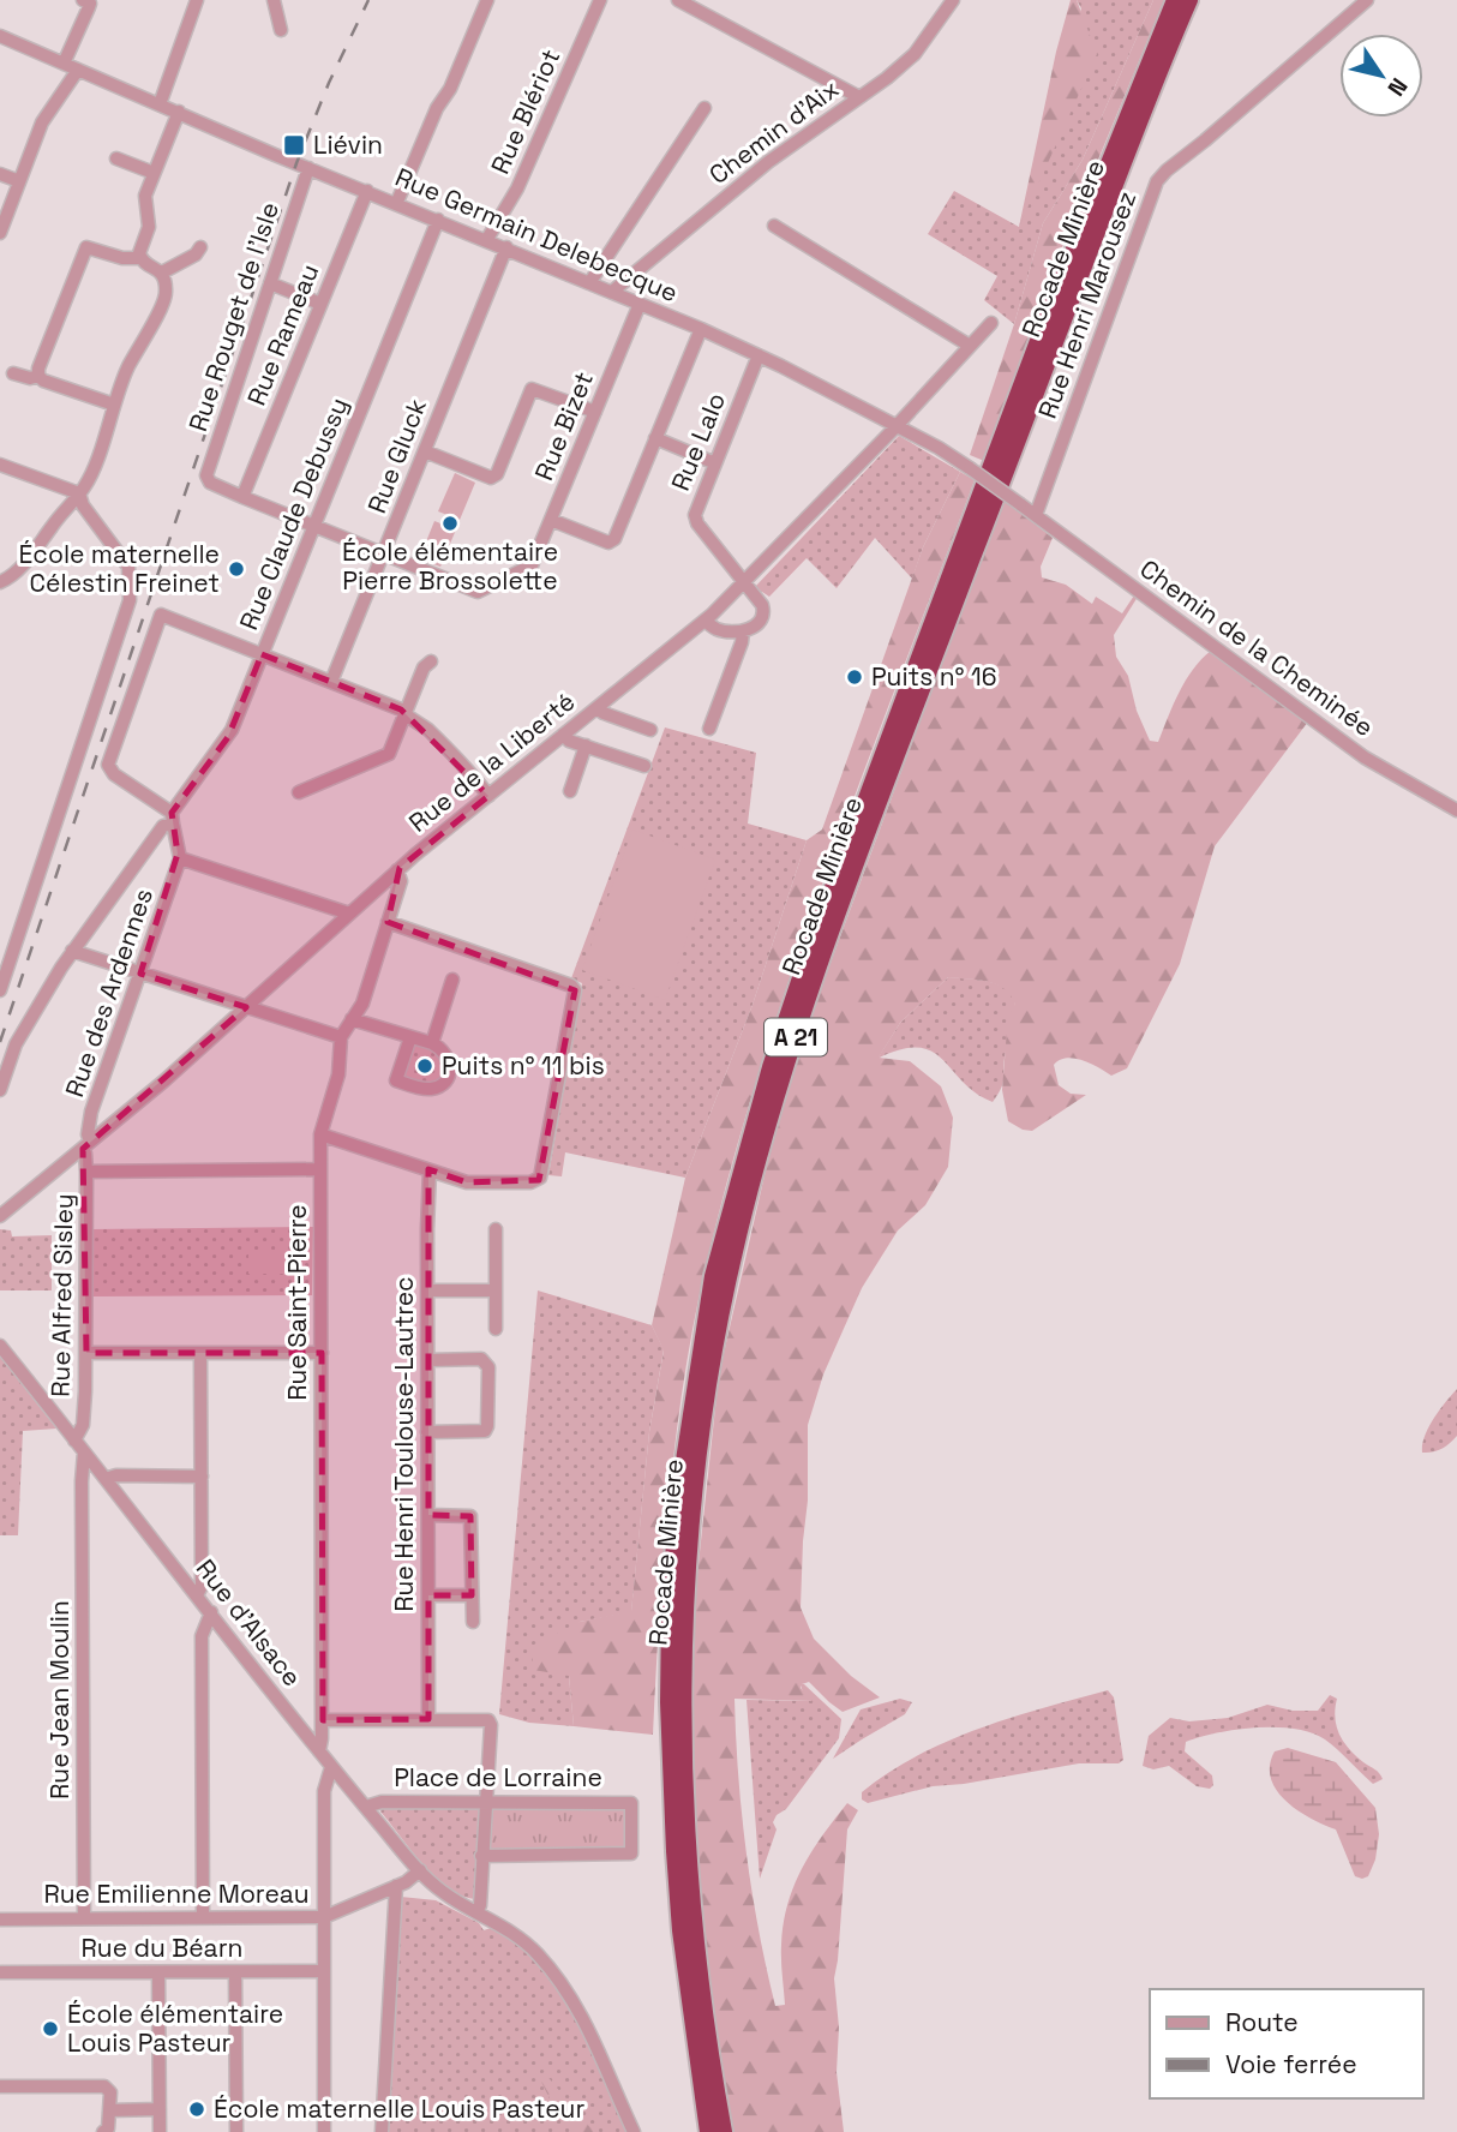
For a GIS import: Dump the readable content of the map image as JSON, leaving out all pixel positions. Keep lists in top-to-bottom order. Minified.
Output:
{"streets":{"highway":["Rocade Minière","A 21"],"street":["Rue Blériot","Chemin d'Aix","Rue Germain Delebecque","Rue Henri Marousez","Rue Rouget de l'Isle","Rue Rameau","Rue Bizet","Rue Lalo","Rue Gluck","Rue Claude Debussy","Chemin de la Cheminée","Rue de la Liberté","Rue des Ardennes","Rue Alfred Sisley","Rue Saint-Pierre","Rue Henri Toulouse-Lautrec","Rue d'Alsace","Rue Jean Moulin","Place de Lorraine","Rue Emilienne Moreau","Rue du Béarn"]},"crossings":[["Rue Blériot","Rue Germain Delebecque"],["Chemin d'Aix","Rue Germain Delebecque"],["Rue Germain Delebecque","Rue Henri Marousez"],["Rue Germain Delebecque","Rue Rouget de l'Isle"],["Rue Germain Delebecque","Rue Rameau"],["Rue Germain Delebecque","Rue Bizet"],["Rue Germain Delebecque","Rue Lalo"],["Rue Germain Delebecque","Rue Gluck"],["Rue Germain Delebecque","Rue Claude Debussy"],["Rue Germain Delebecque","Chemin de la Cheminée"],["Rue Germain Delebecque","Rue de la Liberté"],["Rue Henri Marousez","Chemin de la Cheminée"],["Rue Rouget de l'Isle","Rue Rameau"],["Rue Bizet","Rue Gluck"],["Rue Lalo","Rue de la Liberté"],["Rue de la Liberté","Rue des Ardennes"],["Rue de la Liberté","Rue Alfred Sisley"],["Rue de la Liberté","Rue Saint-Pierre"],["Rue des Ardennes","Rue Alfred Sisley"],["Rue Alfred Sisley","Rue d'Alsace"],["Rue Saint-Pierre","Rue d'Alsace"],["Rue d'Alsace","Rue Jean Moulin"],["Rue d'Alsace","Place de Lorraine"],["Rue d'Alsace","Rue Emilienne Moreau"],["Rue Jean Moulin","Rue Emilienne Moreau"]],"places":{"transit":["Liévin"],"other":["École élémentaire Pierre Brossolette","École maternelle Célestin Freinet","Puits n° 16","Puits n° 11 bis","École élémentaire Louis Pasteur","École maternelle Louis Pasteur"]},"legend":["Route","Voie ferrée"],"north":"bottom right"}
